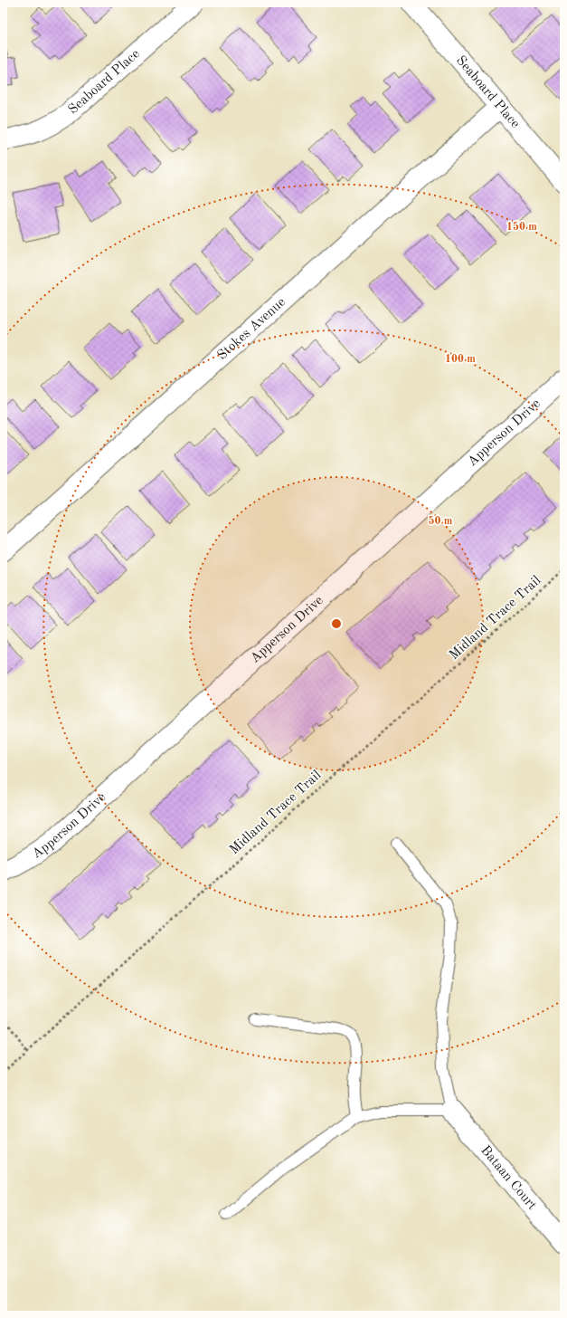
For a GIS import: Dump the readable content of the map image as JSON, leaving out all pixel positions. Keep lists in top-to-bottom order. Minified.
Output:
{"streets":{"street":["Seaboard Place","Stokes Avenue","Apperson Drive","Bataan Court"],"path":["Midland Trace Trail"]},"crossings":[["Seaboard Place","Stokes Avenue"]],"rings":["150 m","100 m","50 m"]}
